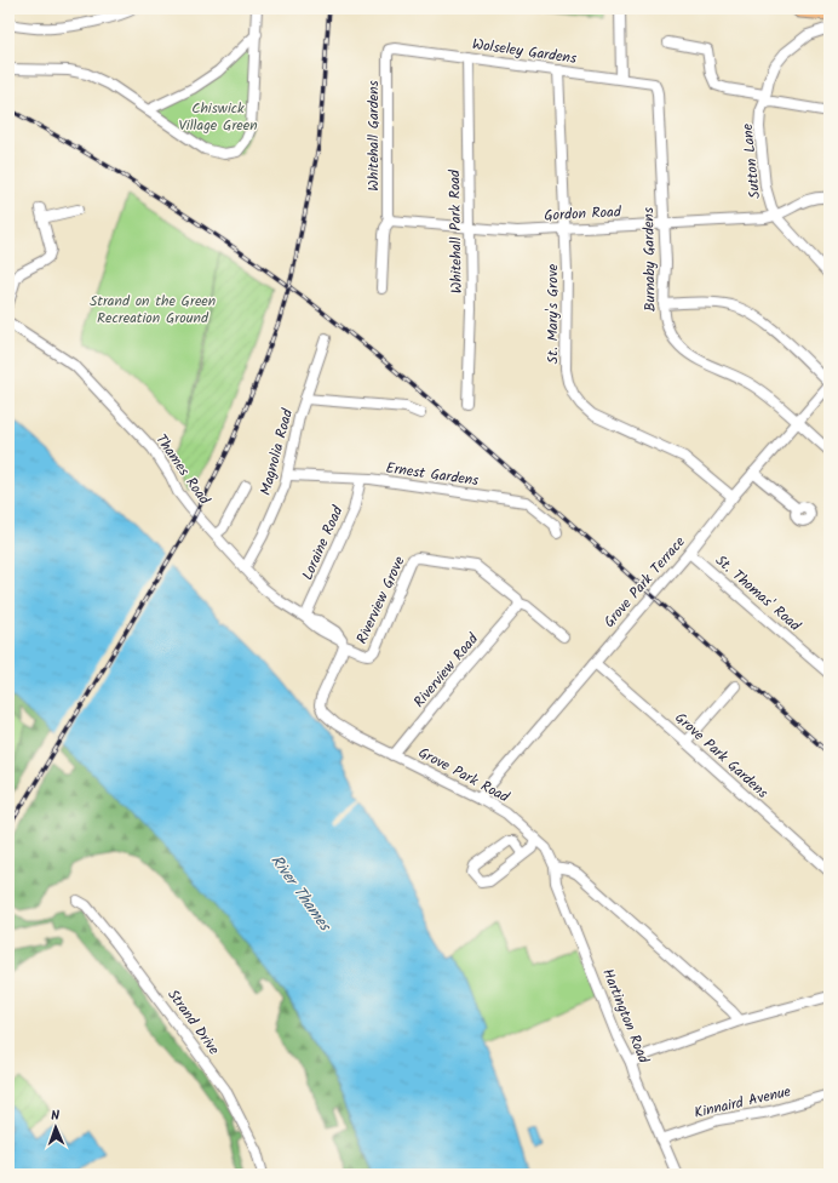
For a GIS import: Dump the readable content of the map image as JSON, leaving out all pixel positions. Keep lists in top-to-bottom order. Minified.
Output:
{"streets":{"street":["Wolseley Gardens","Whitehall Gardens","Sutton Lane","Gordon Road","Whitehall Park Road","Burnaby Gardens","St. Mary's Grove","Magnolia Road","Thames Road","Ernest Gardens","Loraine Road","Grove Park Terrace","St. Thomas' Road","Riverview Grove","Riverview Road","Grove Park Gardens","Grove Park Road","Hartington Road","Strand Drive","Kinnaird Avenue"]},"crossings":[["Wolseley Gardens","Whitehall Gardens"],["Wolseley Gardens","Whitehall Park Road"],["Wolseley Gardens","Burnaby Gardens"],["Wolseley Gardens","St. Mary's Grove"],["Whitehall Gardens","Gordon Road"],["Sutton Lane","Gordon Road"],["Gordon Road","Whitehall Park Road"],["Gordon Road","Burnaby Gardens"],["Gordon Road","St. Mary's Grove"],["Burnaby Gardens","Grove Park Terrace"],["St. Mary's Grove","Grove Park Terrace"],["Magnolia Road","Thames Road"],["Magnolia Road","Ernest Gardens"],["Thames Road","Loraine Road"],["Thames Road","Riverview Grove"],["Thames Road","Grove Park Road"],["Ernest Gardens","Loraine Road"],["Grove Park Terrace","St. Thomas' Road"],["Grove Park Terrace","Grove Park Gardens"],["Grove Park Terrace","Grove Park Road"],["Riverview Grove","Riverview Road"],["Riverview Grove","Grove Park Road"],["Riverview Road","Grove Park Road"],["Grove Park Road","Hartington Road"],["Hartington Road","Kinnaird Avenue"]],"water":["River Thames"],"parks":["Chiswick Village Green","Strand on the Green Recreation Ground"],"north":"top"}
